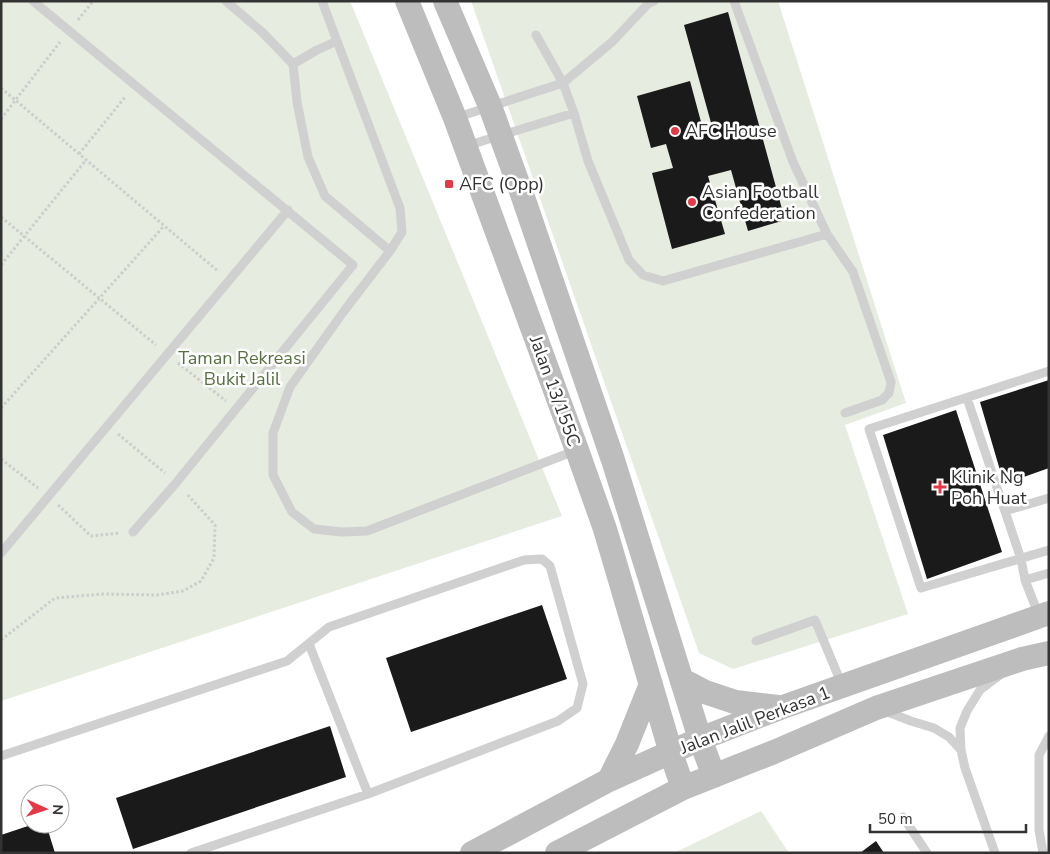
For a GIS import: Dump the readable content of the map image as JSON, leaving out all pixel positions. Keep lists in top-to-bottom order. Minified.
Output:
{"streets":{"main road":["Jalan 13/155C","Jalan Jalil Perkasa 1"]},"crossings":[["Jalan 13/155C","Jalan Jalil Perkasa 1"]],"parks":["Taman Rekreasi Bukit Jalil"],"places":{"other":["AFC House","Asian Football Confederation"],"transit":["AFC (Opp)"],"health":["Klinik Ng Poh Huat"]},"scale_bar":"50 m","north":"right"}
